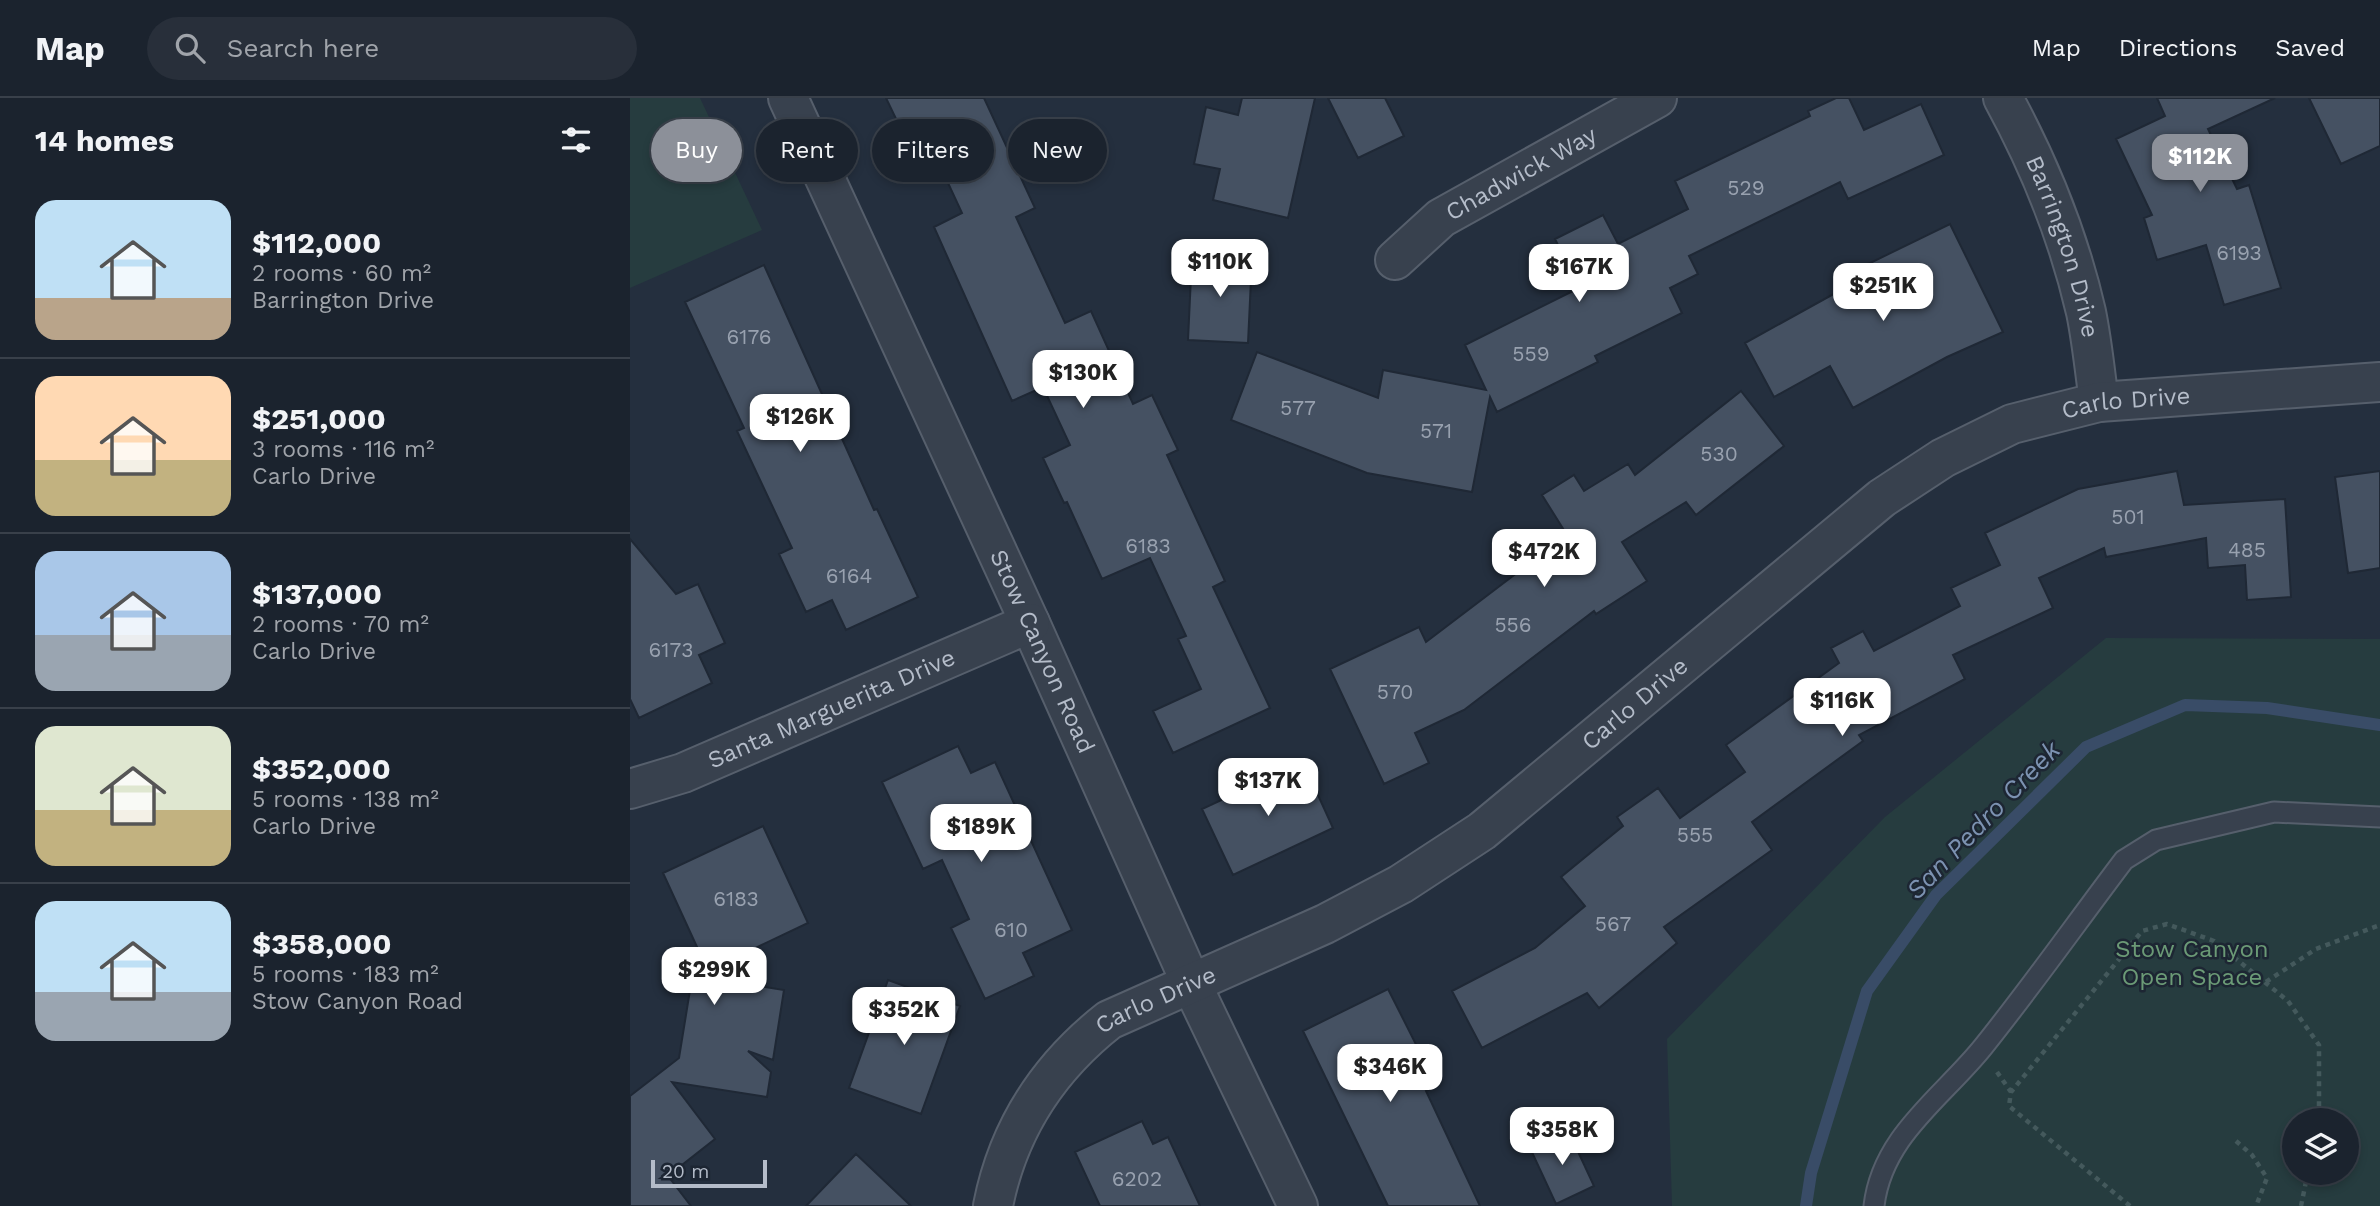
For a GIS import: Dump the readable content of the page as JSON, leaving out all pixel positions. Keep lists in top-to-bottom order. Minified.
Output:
{"streets":{"street":["Chadwick Way","Barrington Drive","Carlo Drive","Stow Canyon Road","Santa Marguerita Drive"]},"crossings":[["Barrington Drive","Carlo Drive"],["Carlo Drive","Stow Canyon Road"],["Stow Canyon Road","Santa Marguerita Drive"]],"water":["San Pedro Creek"],"parks":["Stow Canyon Open Space"],"house_numbers":["529","6193","6176","559","577","571","530","501","6183","485","6164","556","6173","570","555","6183","567","610","6202"],"scale_bar":"20 m","page":{"header":"Map","search":"Search here","nav":["Map","Directions","Saved"],"heading":"14 homes","chip":["Buy","Rent","Filters","New"],"price":["$112K","$110K","$167K","$251K","$130K","$126K","$472K","$116K","$137K","$189K","$299K","$352K","$346K","$358K"],"list":[{"name":"$112,000","note":"2 rooms · 60 m² · Barrington Drive"},{"name":"$251,000","note":"3 rooms · 116 m² · Carlo Drive"},{"name":"$137,000","note":"2 rooms · 70 m² · Carlo Drive"},{"name":"$352,000","note":"5 rooms · 138 m² · Carlo Drive"},{"name":"$358,000","note":"5 rooms · 183 m² · Stow Canyon Road"}],"scale":"20 m"}}
